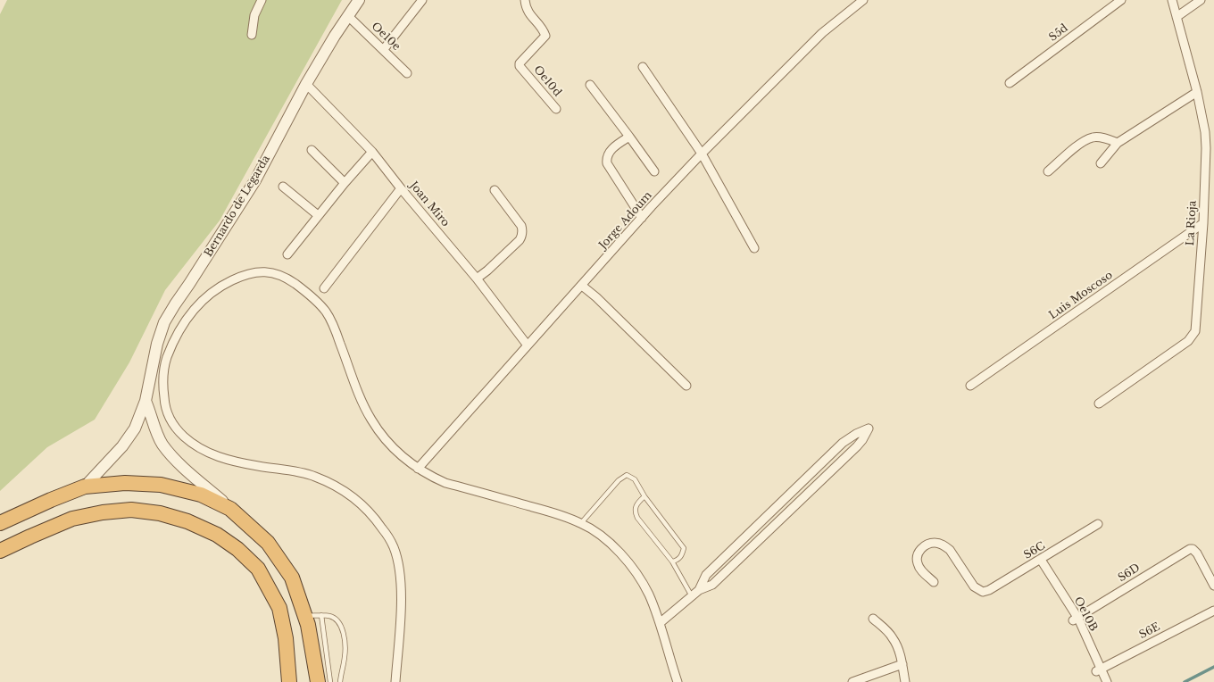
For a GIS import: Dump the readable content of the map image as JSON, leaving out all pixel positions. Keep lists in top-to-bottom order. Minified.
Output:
{"streets":{"street":["S5d","Oe10e","Oe10d","Joan Miro","Bernardo de Legarda","Jorge Adoum","La Rioja","Luis Moscoso","S6C","S6D","Oe10B","S6E"]},"crossings":[["Oe10e","Bernardo de Legarda"],["Joan Miro","Bernardo de Legarda"],["Joan Miro","Jorge Adoum"],["La Rioja","Luis Moscoso"],["S6C","Oe10B"],["S6D","Oe10B"],["Oe10B","S6E"]]}
